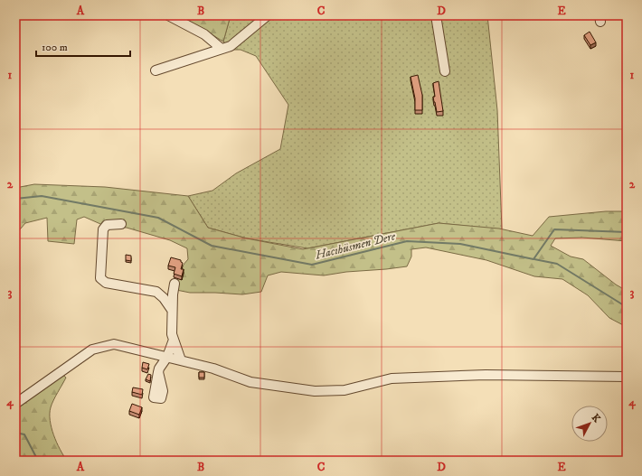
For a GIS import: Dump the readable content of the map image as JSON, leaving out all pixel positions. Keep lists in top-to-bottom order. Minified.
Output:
{"water":["Hacıhüsmen Dere"],"scale_bar":"100 m","north":"top right","grid":{"columns":["A","B","C","D","E"],"rows":["1","2","3","4"]}}
